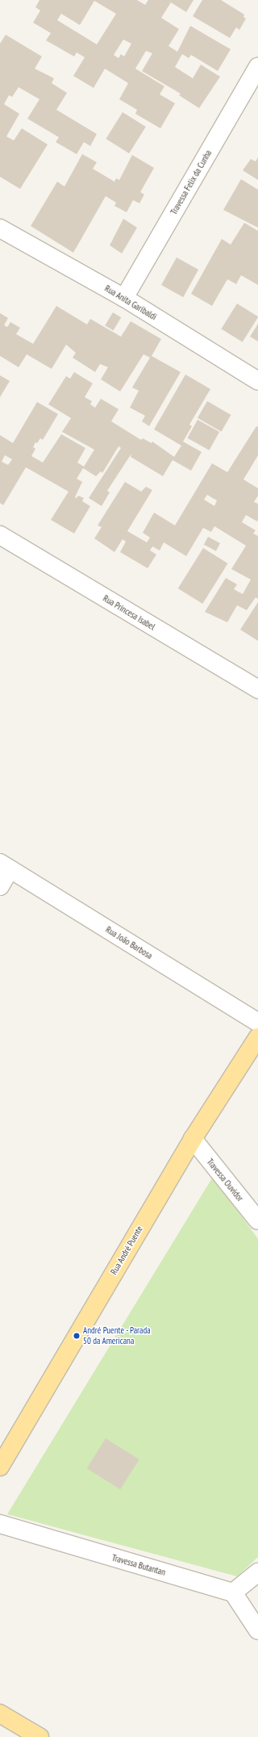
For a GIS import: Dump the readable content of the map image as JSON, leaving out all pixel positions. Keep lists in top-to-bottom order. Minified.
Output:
{"streets":{"main road":["Rua André Puente"],"street":["Travessa Felix da Cunha","Rua Anita Garibaldi","Rua Princesa Isabel","Rua João Barbosa","Travessa Ouvidor","Travessa Butantan"]},"crossings":[["Travessa Felix da Cunha","Rua Anita Garibaldi"],["Travessa Ouvidor","Rua André Puente"]],"places":["André Puente - Parada 50 da Americana"]}
